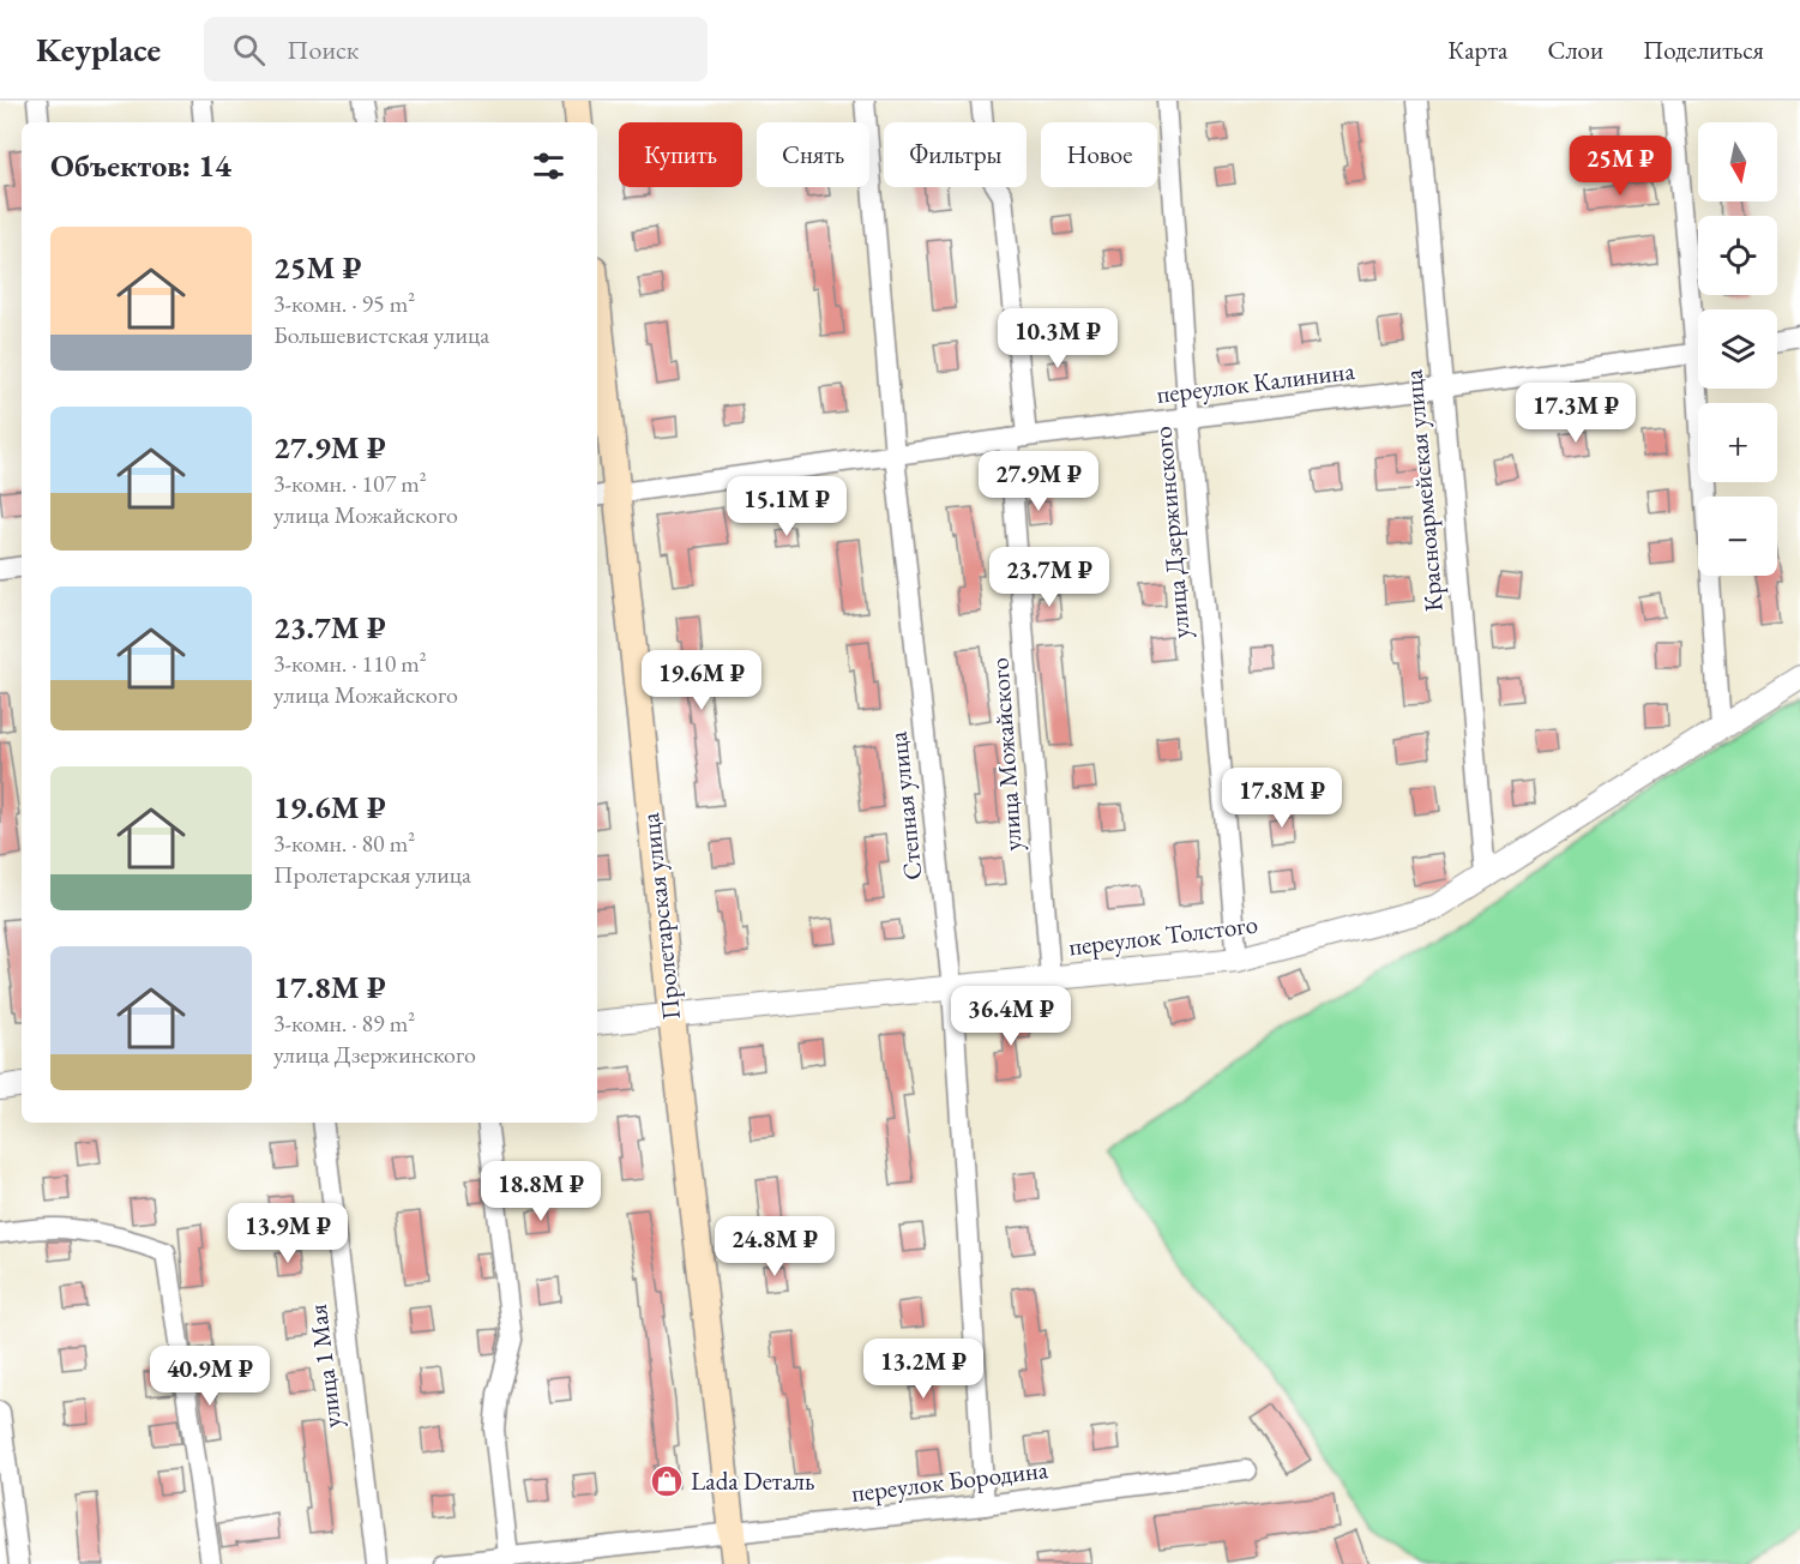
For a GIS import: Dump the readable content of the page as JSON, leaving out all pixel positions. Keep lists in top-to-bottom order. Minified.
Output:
{"streets":{"main road":["Пролетарская улица"],"street":["переулок Калинина","Красноармейская улица","улица Дзержинского","улица Можайского","Степная улица","переулок Толстого","улица 1 Мая","переулок Бородина"]},"crossings":[["переулок Калинина","Красноармейская улица"],["переулок Калинина","улица Дзержинского"],["переулок Калинина","улица Можайского"],["переулок Калинина","Степная улица"],["переулок Калинина","Пролетарская улица"],["Красноармейская улица","переулок Толстого"],["улица Дзержинского","переулок Толстого"],["улица Можайского","переулок Толстого"],["Степная улица","переулок Толстого"],["Степная улица","переулок Бородина"],["Пролетарская улица","переулок Толстого"],["Пролетарская улица","переулок Бородина"]],"places":{"shop":["Lada Dеталь"]},"north":"bottom","page":{"header":"Keyplace","search":"Поиск","nav":["Карта","Слои","Поделиться"],"map_buttons":["+","−"],"chip":["Купить","Снять","Фильтры","Новое"],"heading":"Объектов: 14","price":["25M ₽","10.3M ₽","17.3M ₽","27.9M ₽","15.1M ₽","23.7M ₽","19.6M ₽","17.8M ₽","36.4M ₽","18.8M ₽","13.9M ₽","24.8M ₽","13.2M ₽","40.9M ₽"],"list":[{"name":"25M ₽","note":"3-комн. · 95 m² · Большевистская улица"},{"name":"27.9M ₽","note":"3-комн. · 107 m² · улица Можайского"},{"name":"23.7M ₽","note":"3-комн. · 110 m² · улица Можайского"},{"name":"19.6M ₽","note":"3-комн. · 80 m² · Пролетарская улица"},{"name":"17.8M ₽","note":"3-комн. · 89 m² · улица Дзержинского"}]}}
